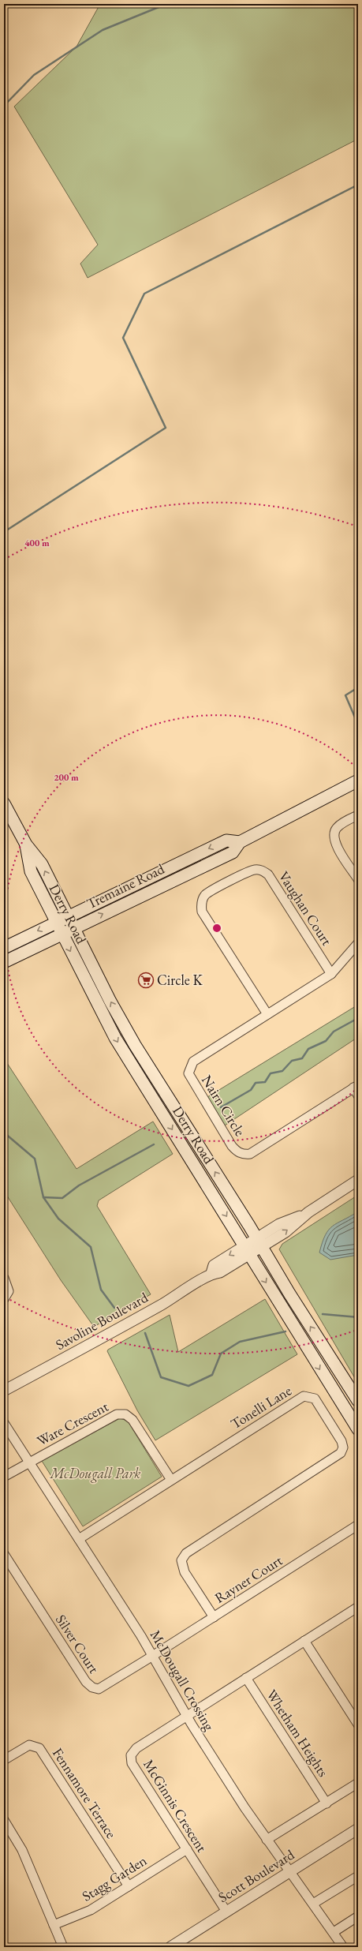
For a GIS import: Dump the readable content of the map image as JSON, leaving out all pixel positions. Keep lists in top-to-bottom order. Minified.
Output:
{"streets":{"main road":["Tremaine Road","Derry Road"],"street":["Vaughan Court","Nairn Circle","Savoline Boulevard","Tonelli Lane","Ware Crescent","Rayner Court","Silver Court","McDougall Crossing","Whetham Heights","Fennamore Terrace","McGinnis Crescent","Scott Boulevard","Stagg Garden"]},"crossings":[["Tremaine Road","Derry Road"],["Vaughan Court","Nairn Circle"],["Derry Road","Savoline Boulevard"],["Tonelli Lane","Ware Crescent"],["Tonelli Lane","Rayner Court"],["Tonelli Lane","McDougall Crossing"],["Ware Crescent","McDougall Crossing"],["Rayner Court","Silver Court"],["Rayner Court","McDougall Crossing"],["Silver Court","McDougall Crossing"],["McDougall Crossing","McGinnis Crescent"],["McDougall Crossing","Scott Boulevard"],["Fennamore Terrace","Stagg Garden"],["McGinnis Crescent","Scott Boulevard"],["McGinnis Crescent","Stagg Garden"]],"parks":["McDougall Park"],"places":{"supermarket":["Circle K"]},"rings":["400 m","200 m"]}
